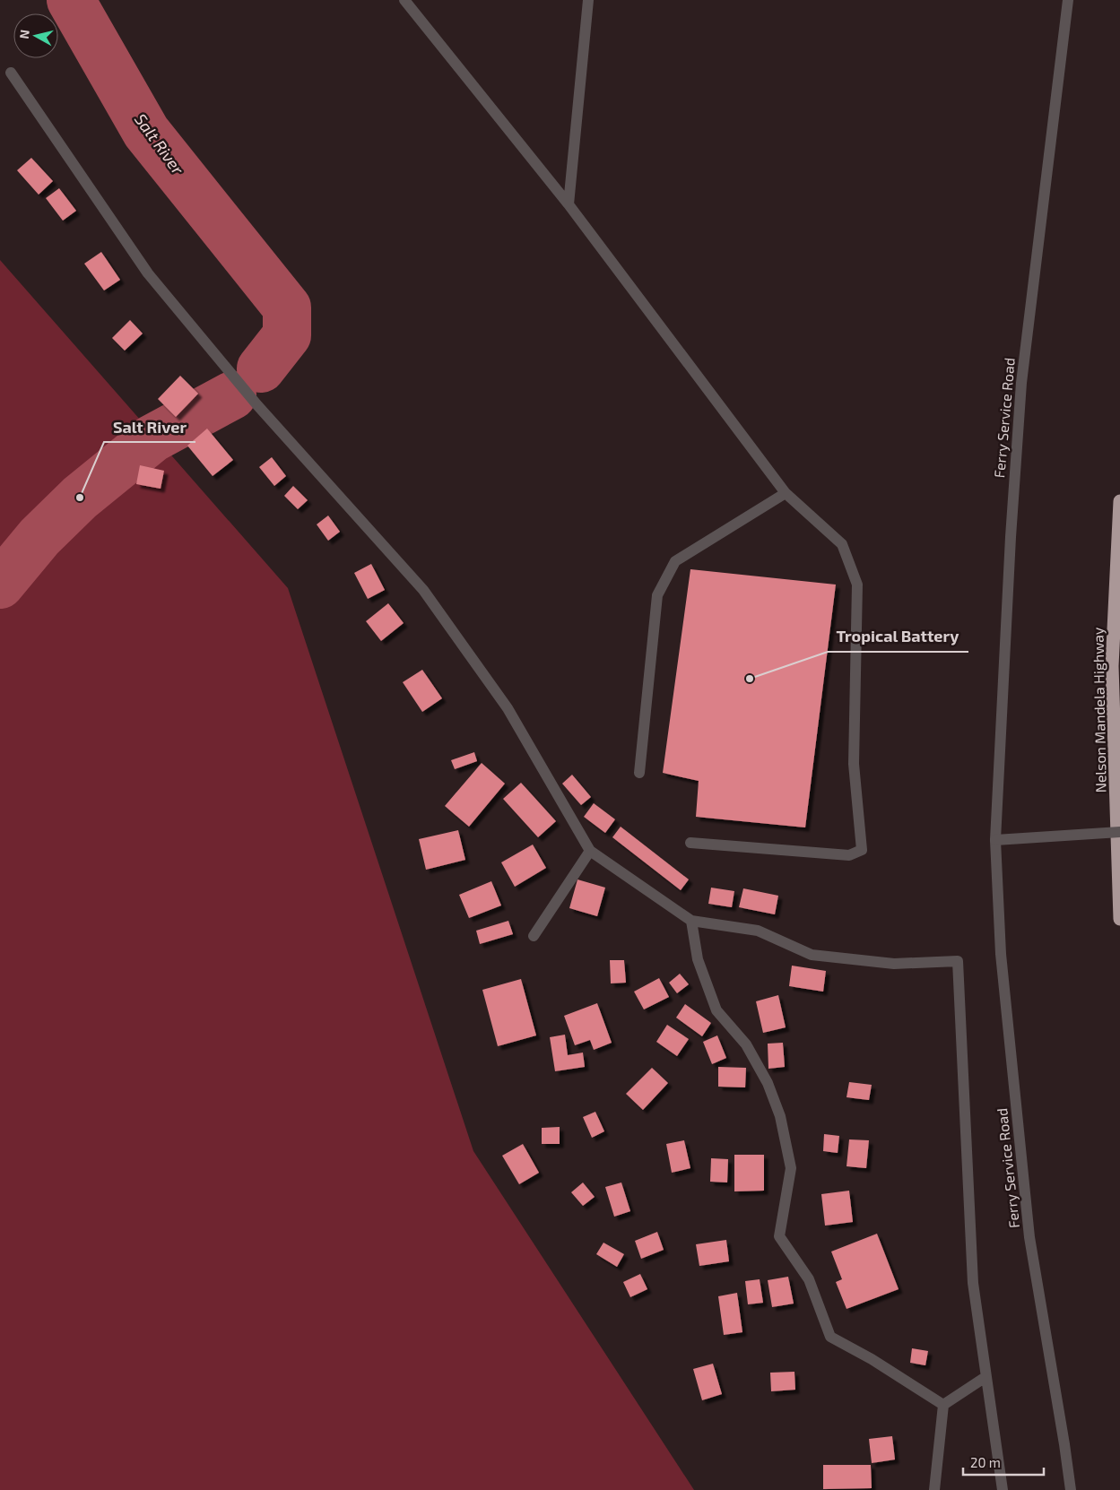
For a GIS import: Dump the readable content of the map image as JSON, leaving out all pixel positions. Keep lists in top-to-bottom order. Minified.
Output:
{"streets":{"highway":["Nelson Mandela Highway"],"street":["Ferry Service Road"]},"water":["Salt River"],"places":["Salt River","Tropical Battery"],"scale_bar":"20 m","north":"left"}
